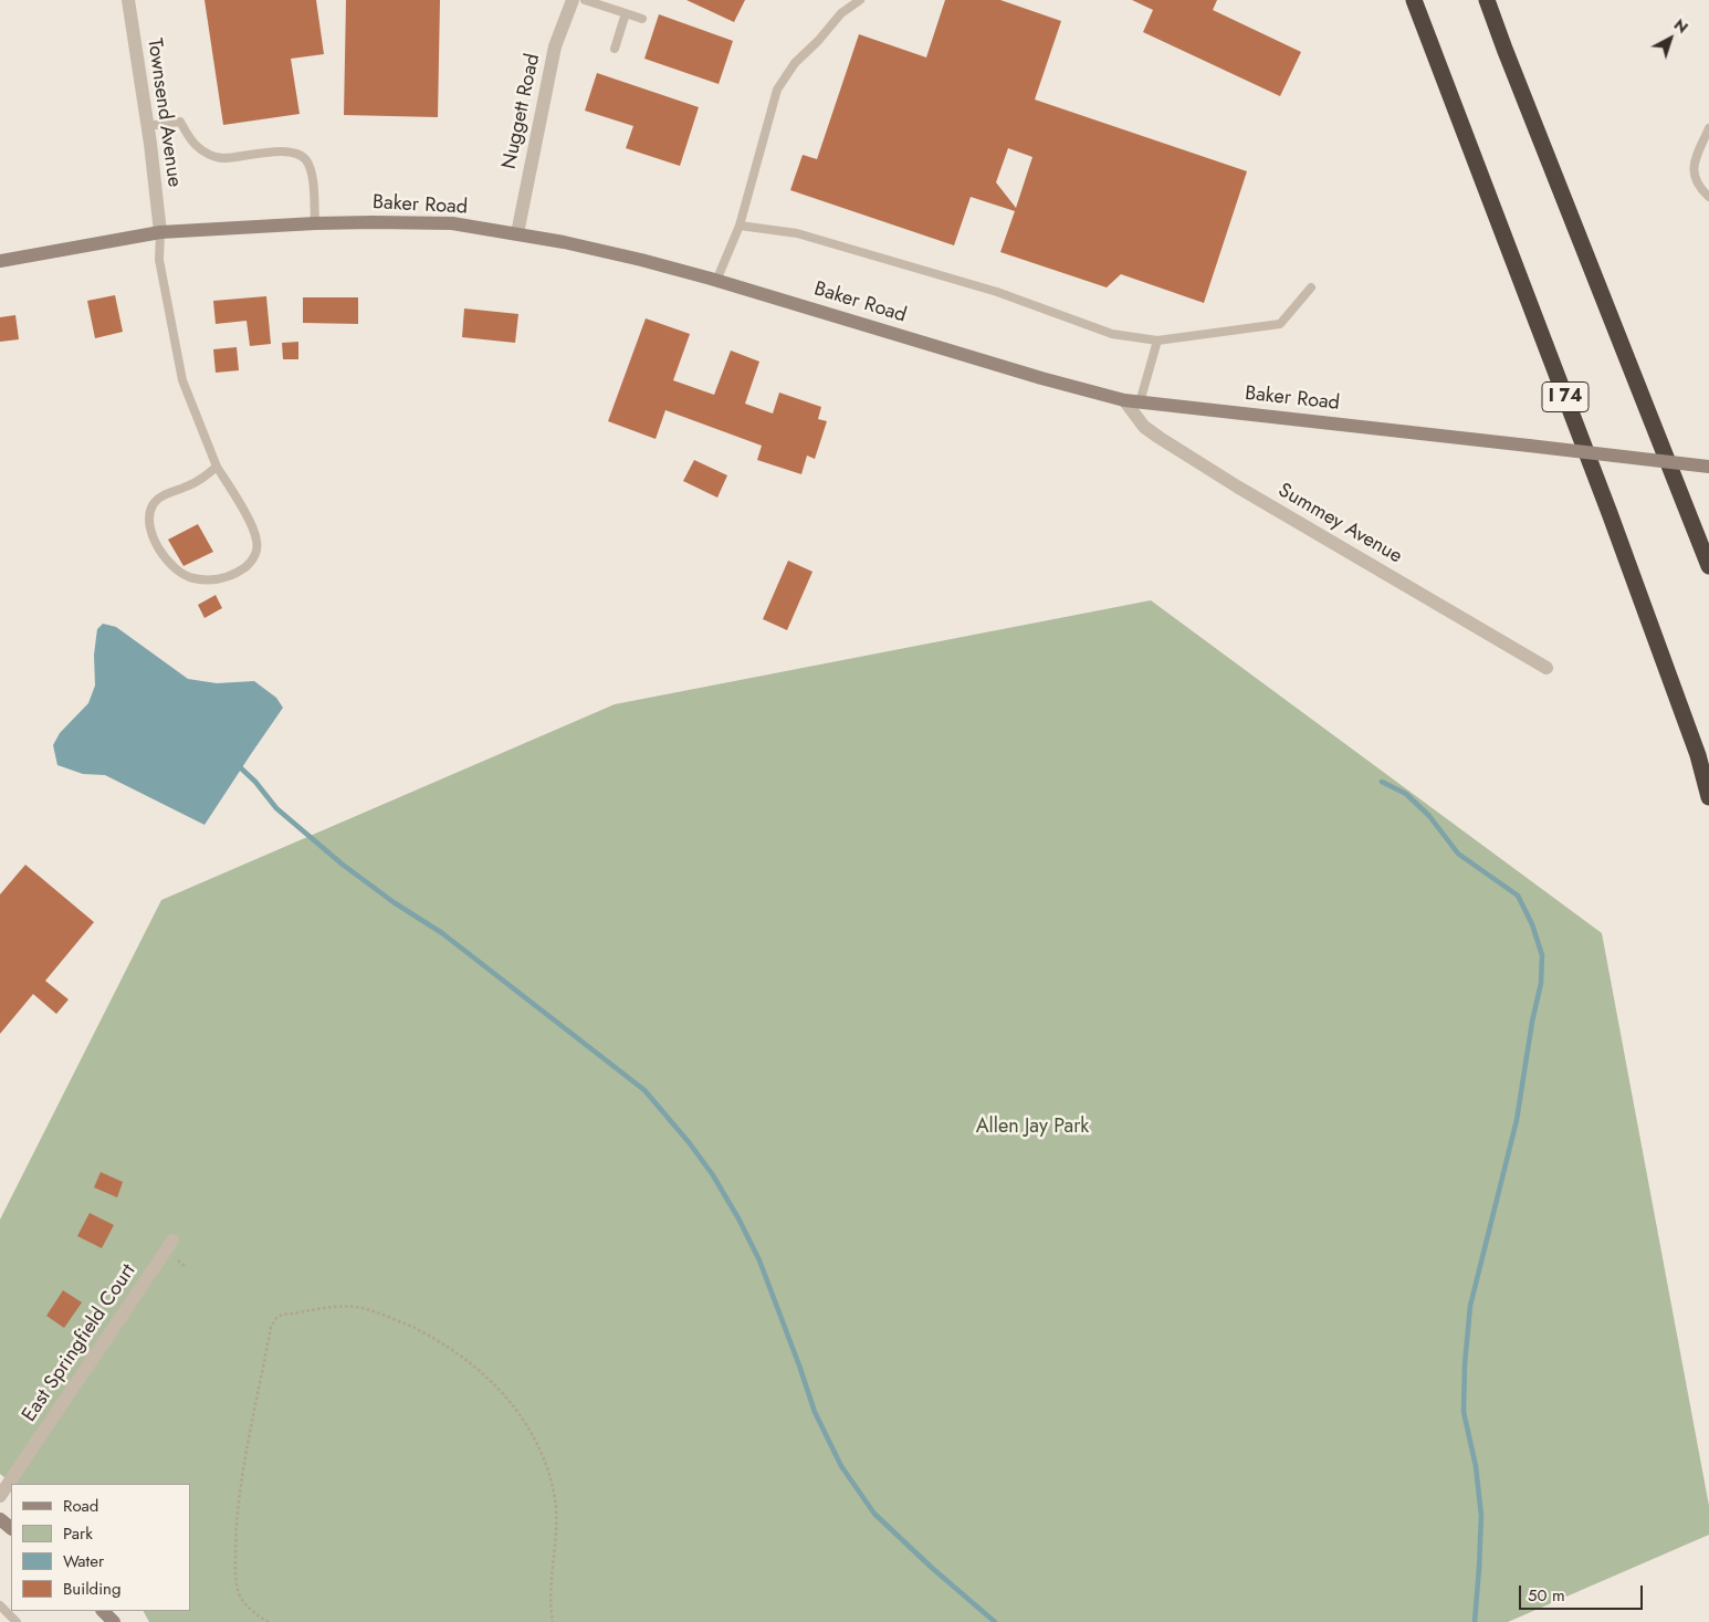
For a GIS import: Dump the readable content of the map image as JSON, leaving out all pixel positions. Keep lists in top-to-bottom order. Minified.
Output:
{"streets":{"highway":["I 74"],"street":["Nuggett Road","Townsend Avenue","Baker Road","Summey Avenue","East Springfield Court"]},"crossings":[["Nuggett Road","Baker Road"],["Townsend Avenue","Baker Road"],["Baker Road","Summey Avenue"]],"parks":["Allen Jay Park"],"legend":["Road","Park","Water","Building"],"scale_bar":"50 m","north":"top right"}
